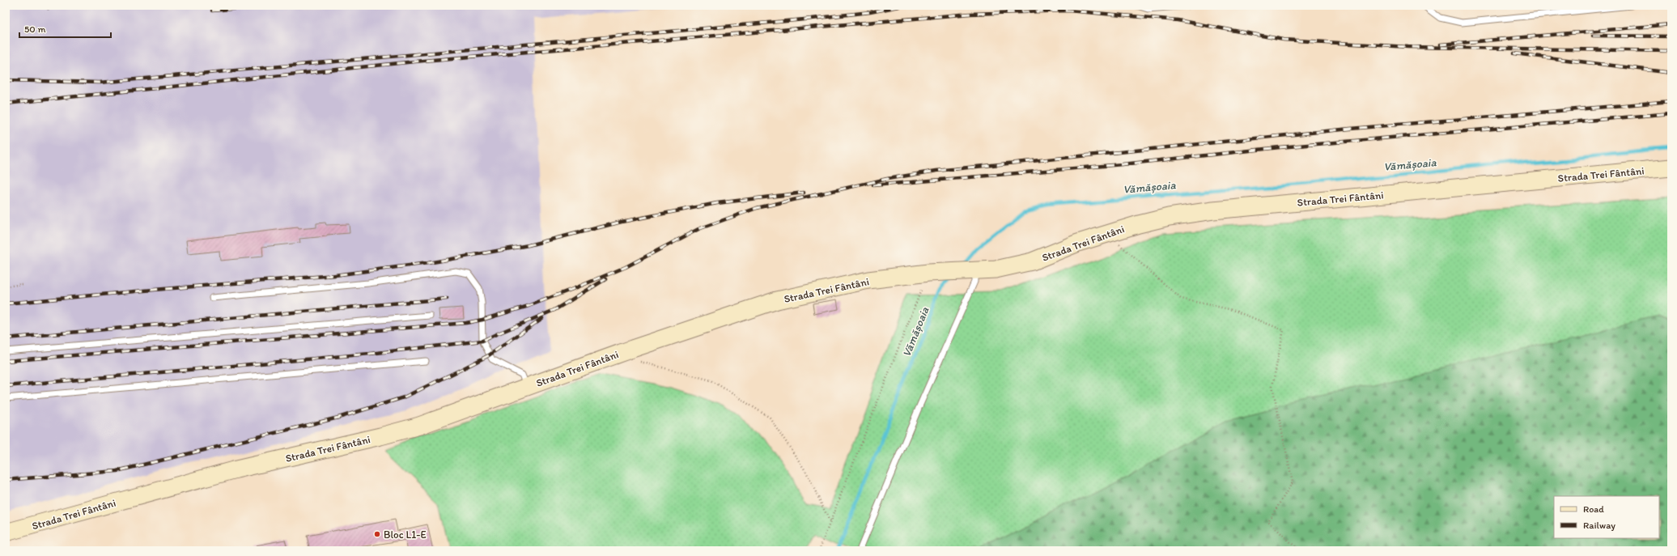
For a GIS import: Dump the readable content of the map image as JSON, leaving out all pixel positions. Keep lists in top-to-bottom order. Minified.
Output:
{"streets":{"main road":["Strada Trei Fântâni"]},"water":["Vămășoaia"],"places":["Bloc L1-E"],"legend":["Road","Railway"],"scale_bar":"50 m"}
